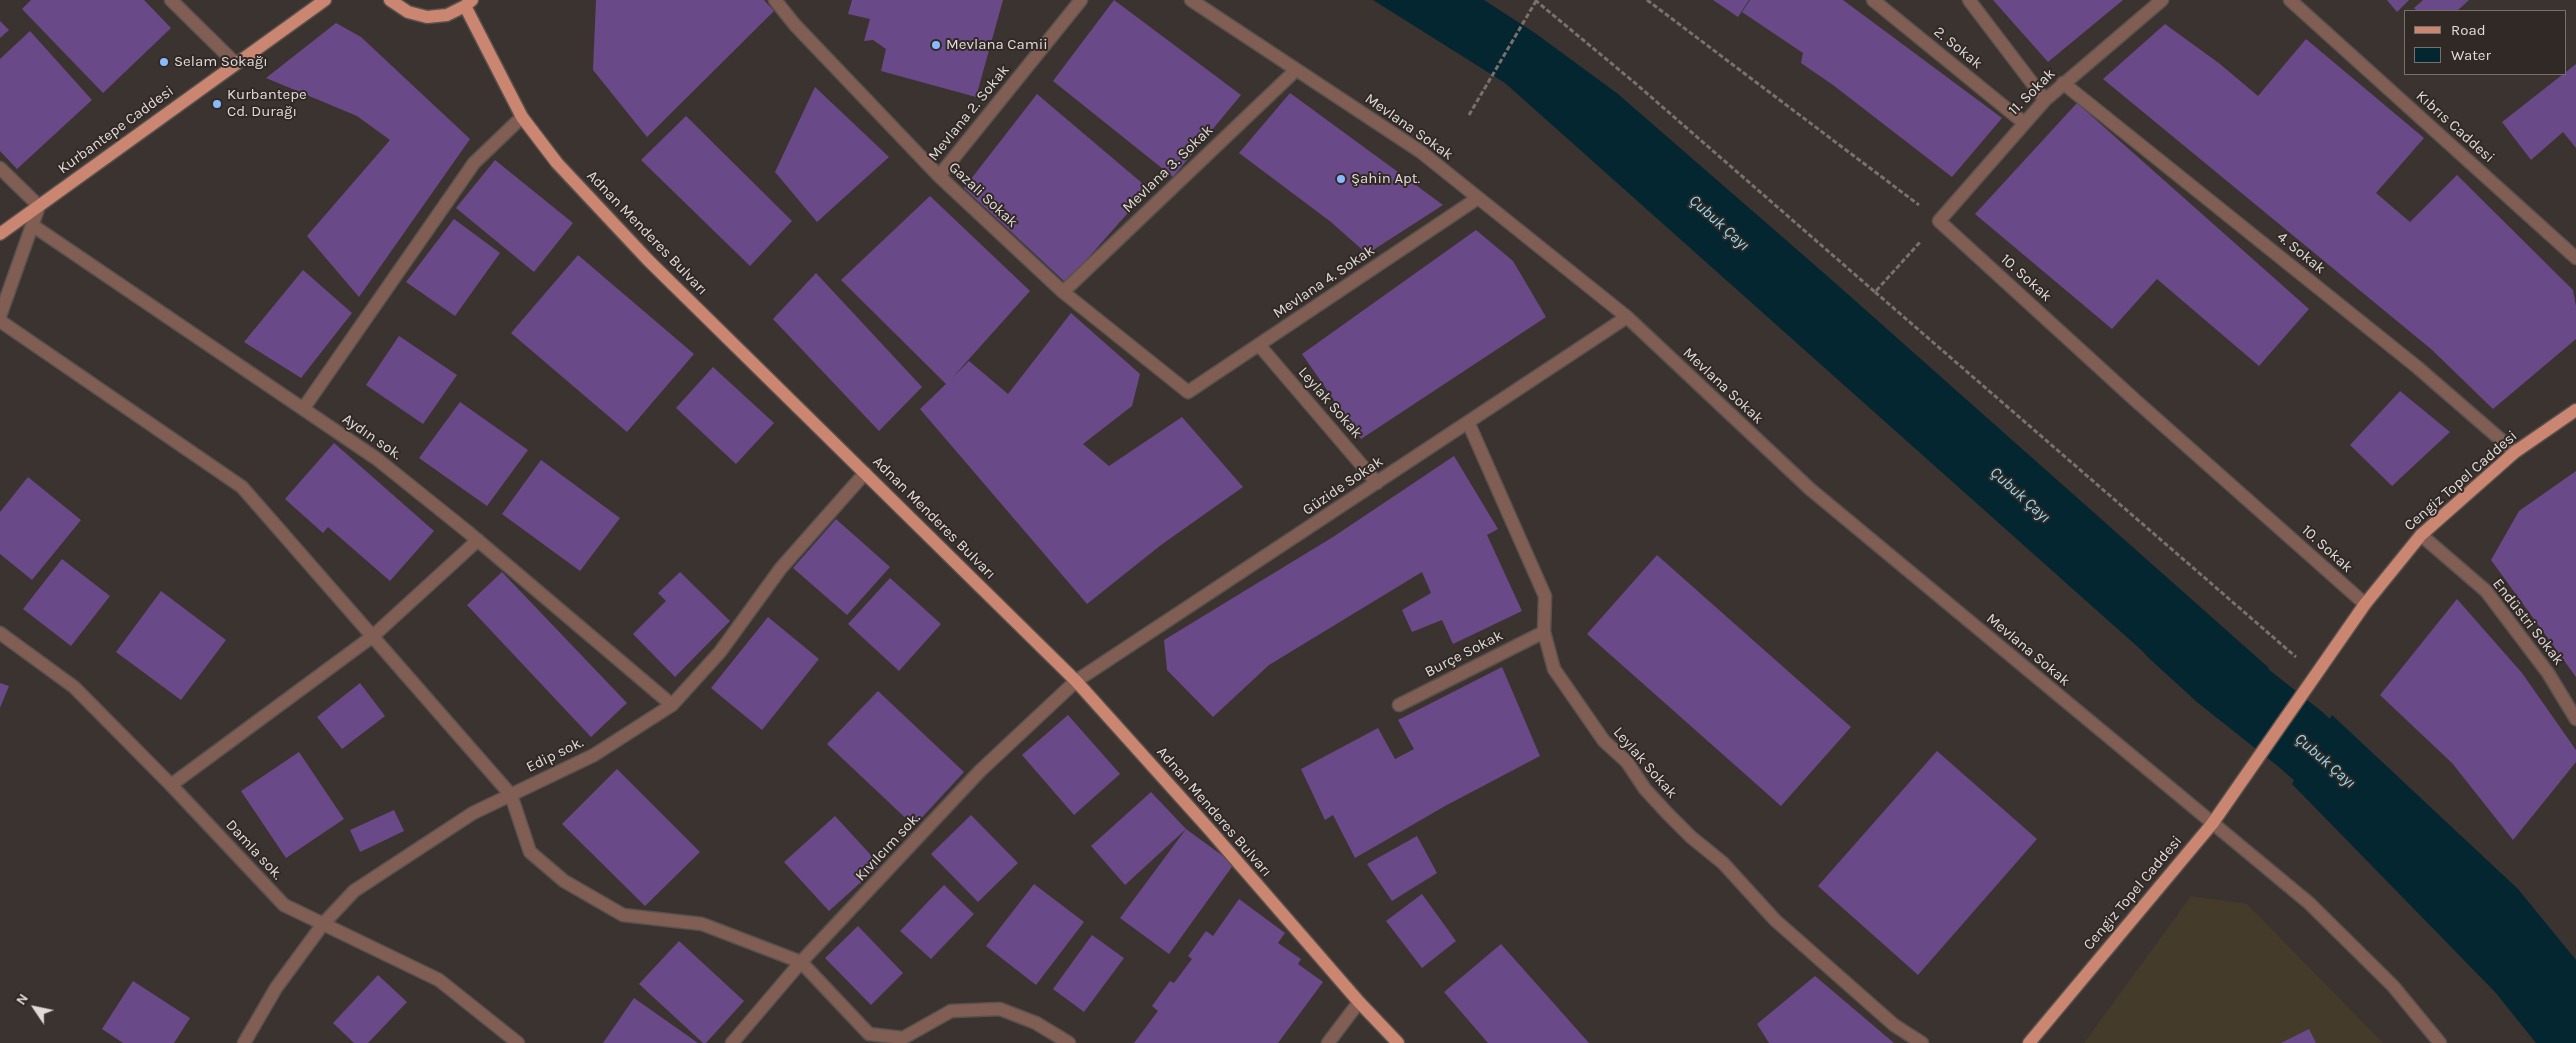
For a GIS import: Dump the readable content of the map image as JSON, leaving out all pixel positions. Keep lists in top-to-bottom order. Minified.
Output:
{"streets":{"main road":["Kurbantepe Caddesi","Adnan Menderes Bulvarı","Cengiz Topel Caddesi"],"street":["2. Sokak","11. Sokak","Mevlana 2. Sokak","Mevlana Sokak","Kıbrıs Caddesi","Mevlana 3. Sokak","Gazali Sokak","4. Sokak","10. Sokak","Mevlana 4. Sokak","Leylak Sokak","Aydın sok.","Güzide Sokak","Endüstri Sokak","Burçe Sokak","Edip sok.","Kıvılcım sok.","Damla sok."]},"crossings":[["2. Sokak","11. Sokak"],["11. Sokak","4. Sokak"],["11. Sokak","10. Sokak"],["Mevlana 2. Sokak","Gazali Sokak"],["Mevlana Sokak","Mevlana 3. Sokak"],["Mevlana Sokak","Mevlana 4. Sokak"],["Mevlana Sokak","Cengiz Topel Caddesi"],["Mevlana Sokak","Güzide Sokak"],["Mevlana 3. Sokak","Gazali Sokak"],["Gazali Sokak","Mevlana 4. Sokak"],["Adnan Menderes Bulvarı","Güzide Sokak"],["Adnan Menderes Bulvarı","Edip sok."],["Adnan Menderes Bulvarı","Kıvılcım sok."],["4. Sokak","Cengiz Topel Caddesi"],["10. Sokak","Cengiz Topel Caddesi"],["Mevlana 4. Sokak","Leylak Sokak"],["Leylak Sokak","Güzide Sokak"],["Leylak Sokak","Burçe Sokak"],["Aydın sok.","Edip sok."],["Cengiz Topel Caddesi","Endüstri Sokak"],["Güzide Sokak","Kıvılcım sok."],["Edip sok.","Damla sok."]],"water":["Çubuk Çayı"],"places":["Mevlana Camii","Selam Sokağı","Kurbantepe Cd. Durağı","Şahin Apt."],"legend":["Road","Water"],"north":"top left"}
